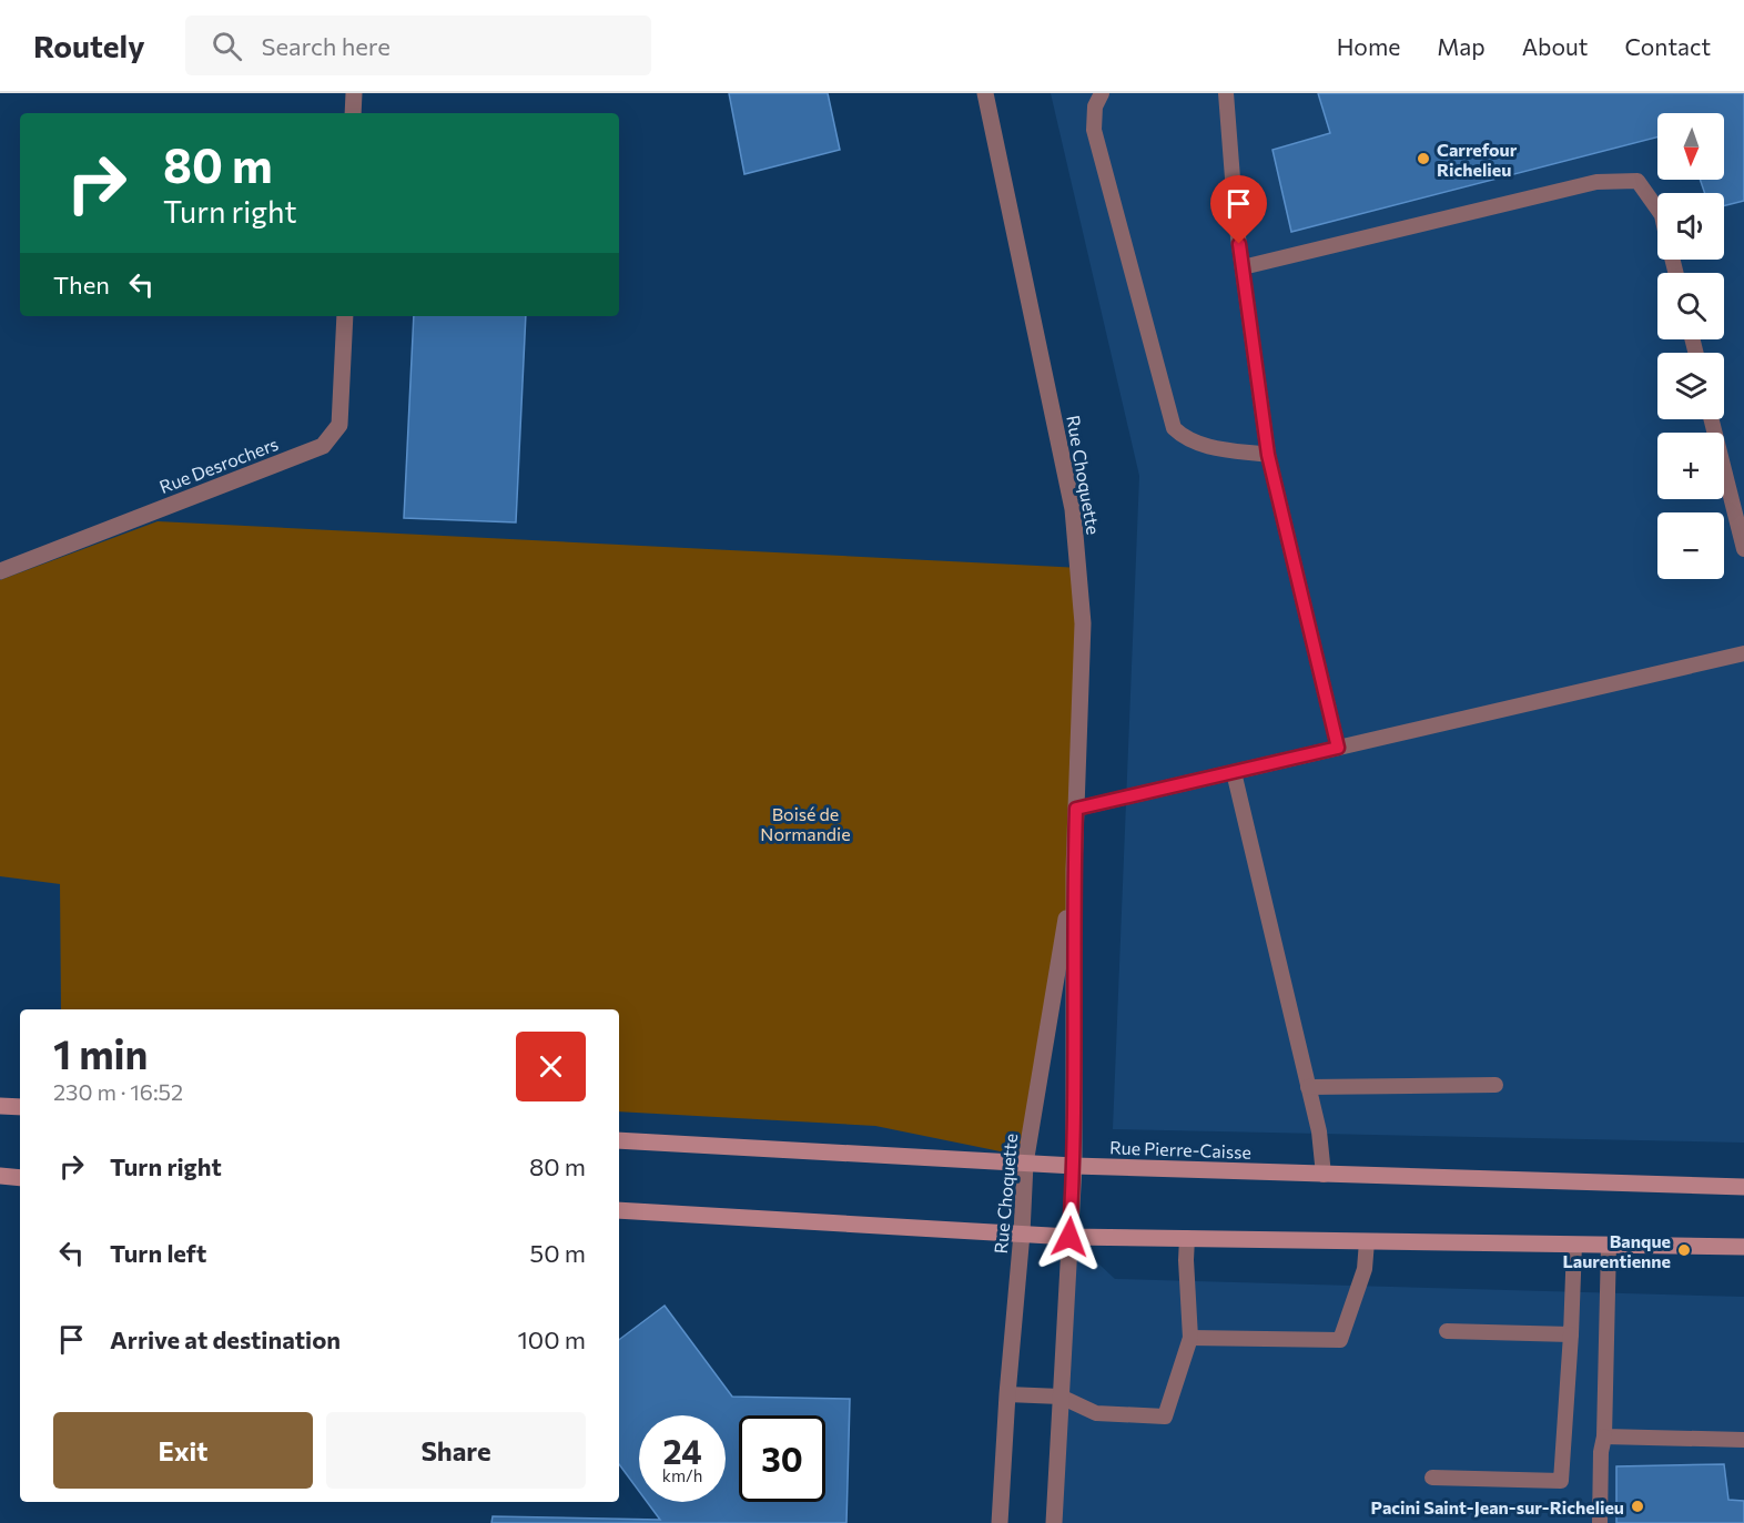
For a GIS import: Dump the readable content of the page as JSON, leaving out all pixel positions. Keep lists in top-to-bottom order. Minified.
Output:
{"streets":{"street":["Rue Desrochers","Rue Choquette","Rue Pierre-Caisse"]},"crossings":[["Rue Choquette","Rue Pierre-Caisse"]],"parks":["Boisé de Normandie"],"places":["Carrefour Richelieu","Banque Laurentienne","Pacini Saint-Jean-sur-Richelieu"],"north":"bottom","page":{"header":"Routely","search":"Search here","nav":["Home","Map","About","Contact"],"map_buttons":["+","−"],"turn":["80 m","Turn right"],"then":"Then","heading":["1 min","230 m · 16:52"],"list":[{"name":"Turn right","value":"80 m"},{"name":"Turn left","value":"50 m"},{"name":"Arrive at destination","value":"100 m"}],"buttons":["Exit","Share"],"speed":"24 km/h","limit":"30"}}
